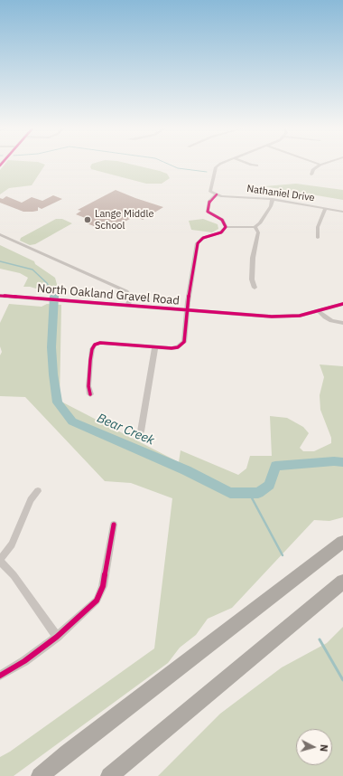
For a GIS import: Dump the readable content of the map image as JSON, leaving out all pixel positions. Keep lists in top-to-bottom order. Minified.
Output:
{"streets":{"street":["Nathaniel Drive","North Oakland Gravel Road"]},"water":["Bear Creek"],"places":["Lange Middle School"],"north":"right"}
